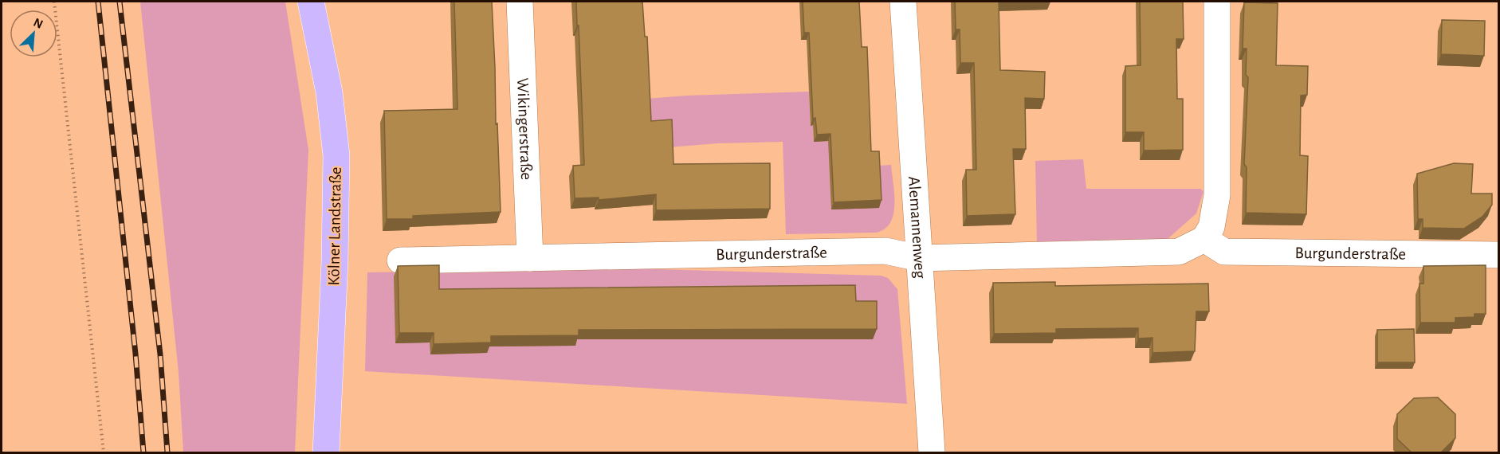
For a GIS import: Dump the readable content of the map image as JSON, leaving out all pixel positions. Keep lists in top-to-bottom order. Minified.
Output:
{"streets":{"main road":["Kölner Landstraße"],"street":["Wikingerstraße","Alemannenweg","Burgunderstraße"]},"crossings":[["Wikingerstraße","Burgunderstraße"],["Alemannenweg","Burgunderstraße"]],"north":"top right"}
